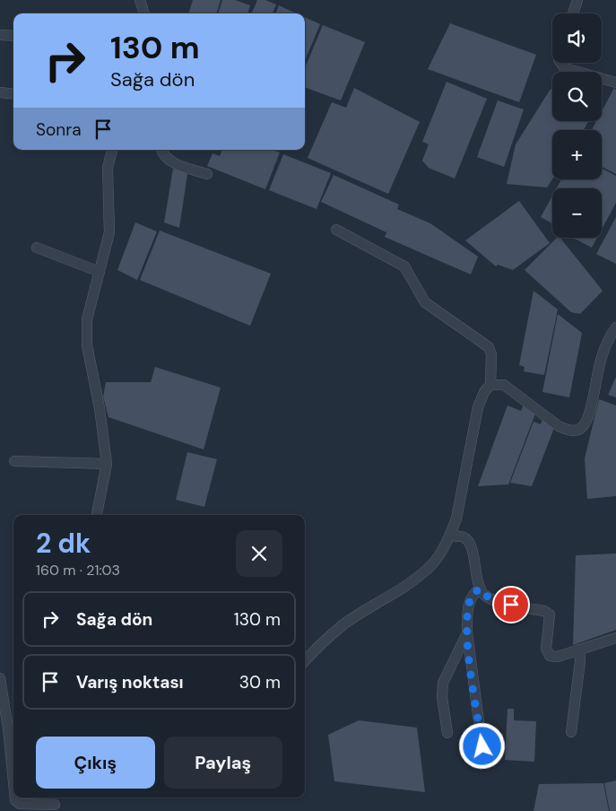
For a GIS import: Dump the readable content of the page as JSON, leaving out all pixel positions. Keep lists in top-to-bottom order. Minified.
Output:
{"page":{"map_buttons":["+","−"],"turn":["130 m","Sağa dön"],"then":"Sonra","heading":["2 dk","160 m · 21:03"],"list":[{"name":"Sağa dön","value":"130 m"},{"name":"Varış noktası","value":"30 m"}],"buttons":["Çıkış","Paylaş"]}}
